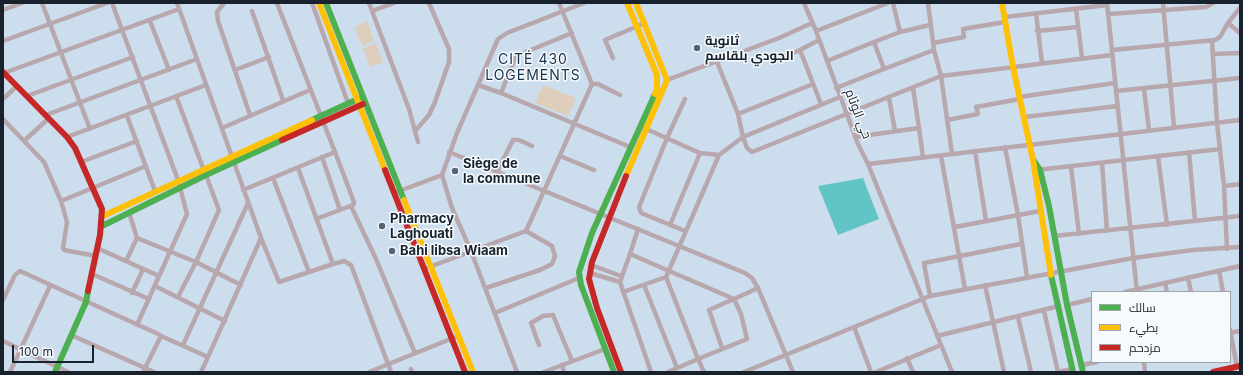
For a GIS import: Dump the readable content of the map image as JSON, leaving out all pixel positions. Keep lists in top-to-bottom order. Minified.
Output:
{"streets":{"street":["حي الوئام"]},"districts":["CITÉ 430 LOGEMENTS"],"places":["ثانوية الجودي بلقاسم","Siège de la commune","Pharmacy Laghouati","Bahi libsa Wiaam"],"legend":["سالك","بطيء","مزدحم"],"scale_bar":"100 m"}
